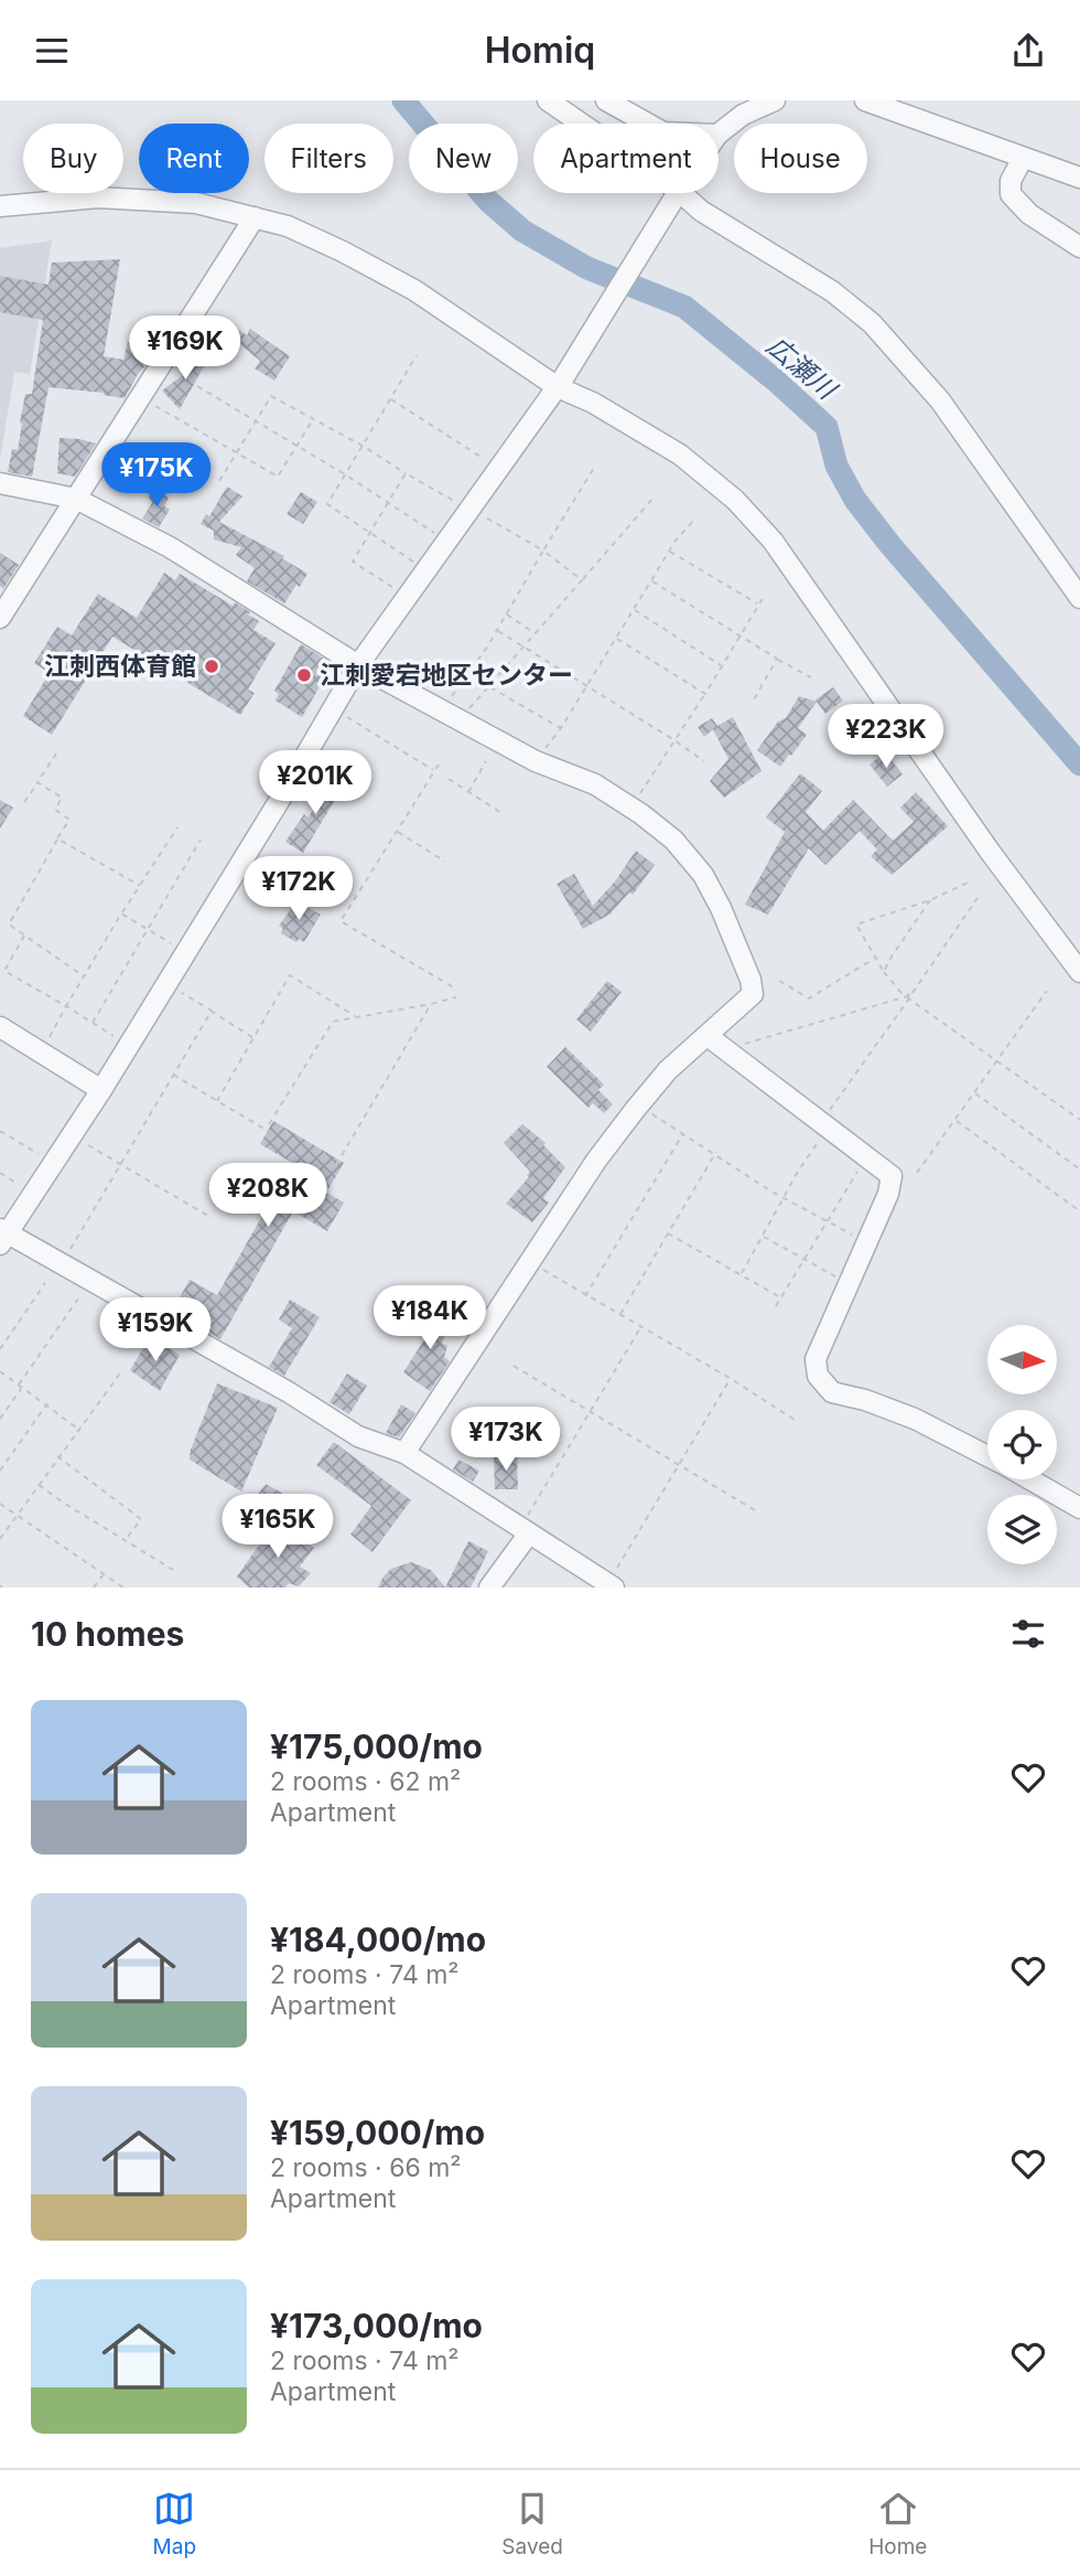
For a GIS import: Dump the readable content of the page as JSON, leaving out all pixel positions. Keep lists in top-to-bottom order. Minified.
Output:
{"water":["広瀬川"],"places":["江刺西体育館","江刺愛宕地区センター"],"north":"right","page":{"header":"Homiq","chip":["Buy","Rent","Filters","New","Apartment","House"],"price":["¥169K","¥175K","¥223K","¥201K","¥172K","¥208K","¥184K","¥159K","¥173K","¥165K"],"heading":"10 homes","list":[{"name":"¥175,000/mo","note":"2 rooms · 62 m² · Apartment"},{"name":"¥184,000/mo","note":"2 rooms · 74 m² · Apartment"},{"name":"¥159,000/mo","note":"2 rooms · 66 m² · Apartment"},{"name":"¥173,000/mo","note":"2 rooms · 74 m² · Apartment"}],"tabs":["Map","Saved","Home"]}}
